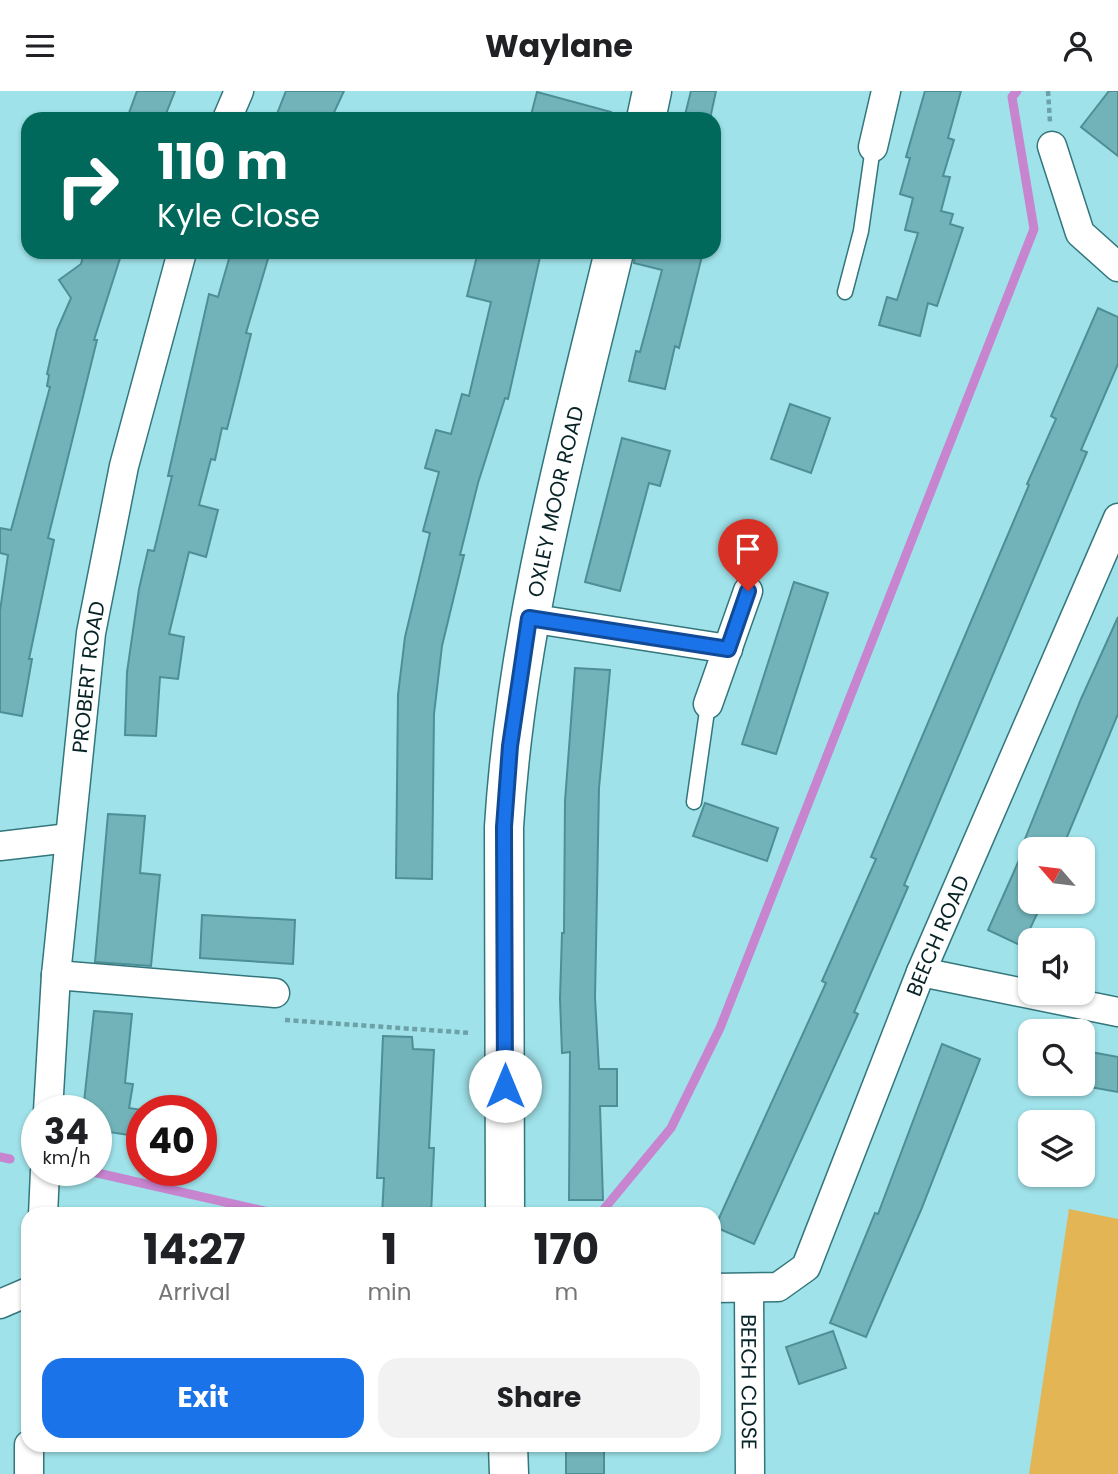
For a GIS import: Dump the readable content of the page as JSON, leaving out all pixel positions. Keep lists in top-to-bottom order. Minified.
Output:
{"streets":{"street":["OXLEY MOOR ROAD","PROBERT ROAD","BEECH ROAD","BEECH CLOSE"]},"crossings":[["BEECH ROAD","BEECH CLOSE"]],"north":"top left","page":{"header":"Waylane","turn":["110 m","Kyle Close"],"speed":"34 km/h","limit":"40","eta":["14:27","Arrival","1","min","170","m"],"buttons":["Exit","Share"]}}
